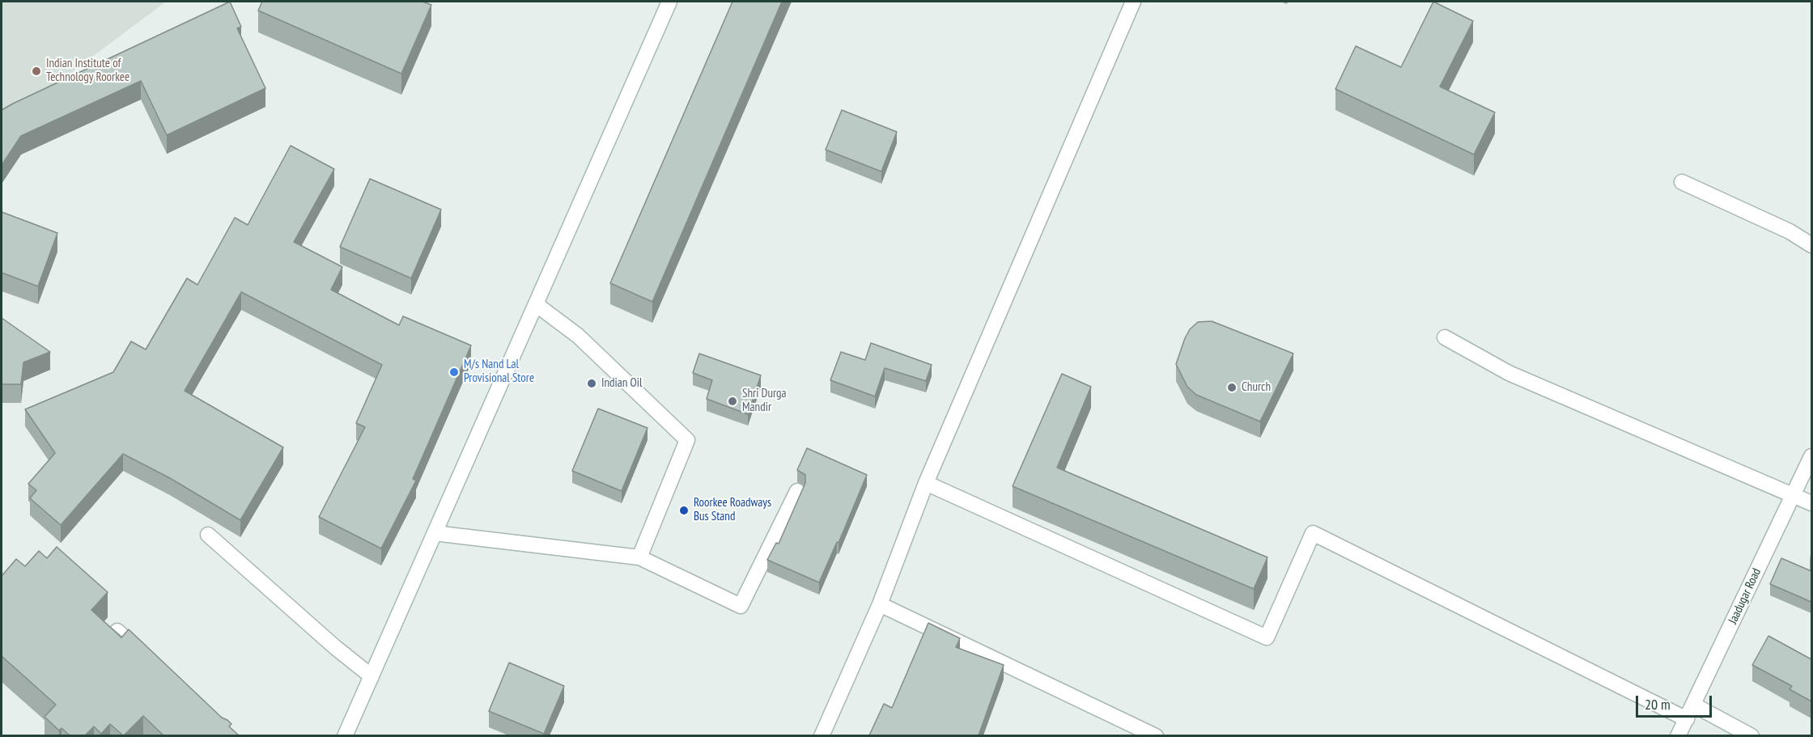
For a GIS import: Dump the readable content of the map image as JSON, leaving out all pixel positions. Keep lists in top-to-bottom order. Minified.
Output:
{"streets":{"street":["Jaadugar Road"]},"places":["Indian Institute of Technology Roorkee","M/s Nand Lal Provisional Store","Indian Oil","Church","Shri Durga Mandir","Roorkee Roadways Bus Stand"],"scale_bar":"20 m"}
